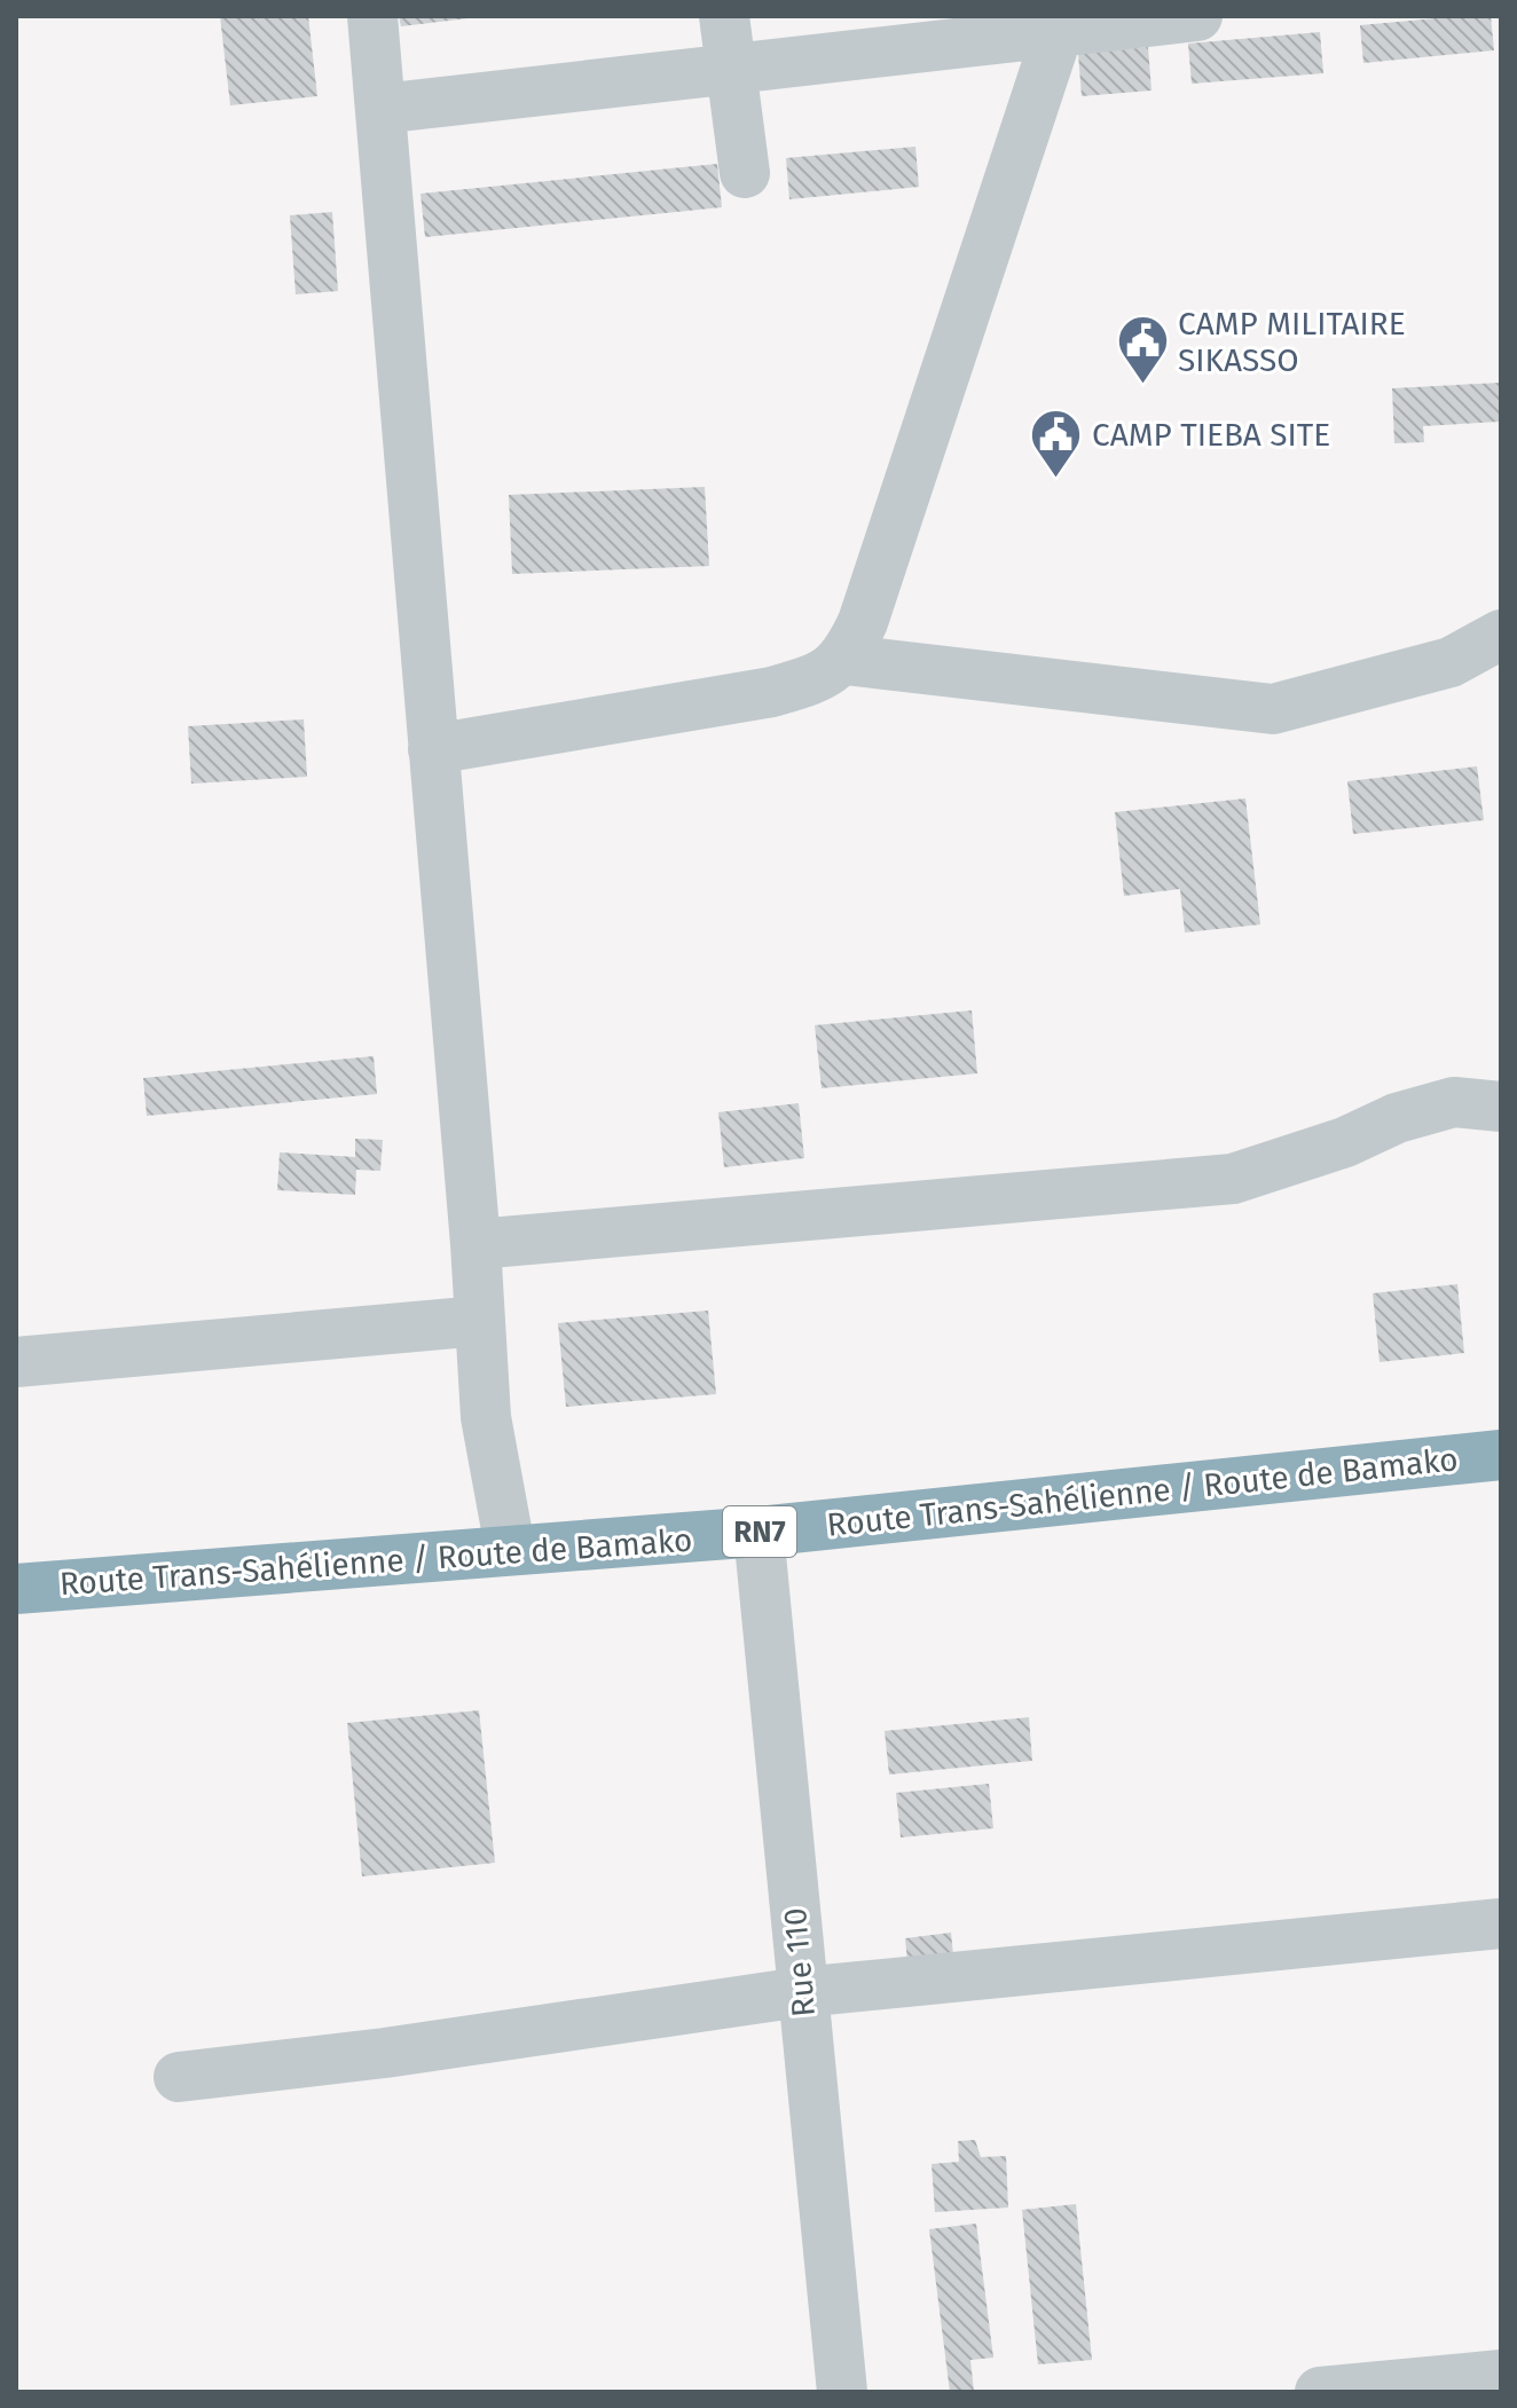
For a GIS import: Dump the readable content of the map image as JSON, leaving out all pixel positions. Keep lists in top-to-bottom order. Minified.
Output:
{"streets":{"highway":["Route Trans-Sahélienne / Route de Bamako","RN7"],"street":["Rue 110"]},"crossings":[["Route Trans-Sahélienne / Route de Bamako","Rue 110"]],"places":{"public building":["CAMP MILITAIRE SIKASSO","CAMP TIEBA SITE"]}}
